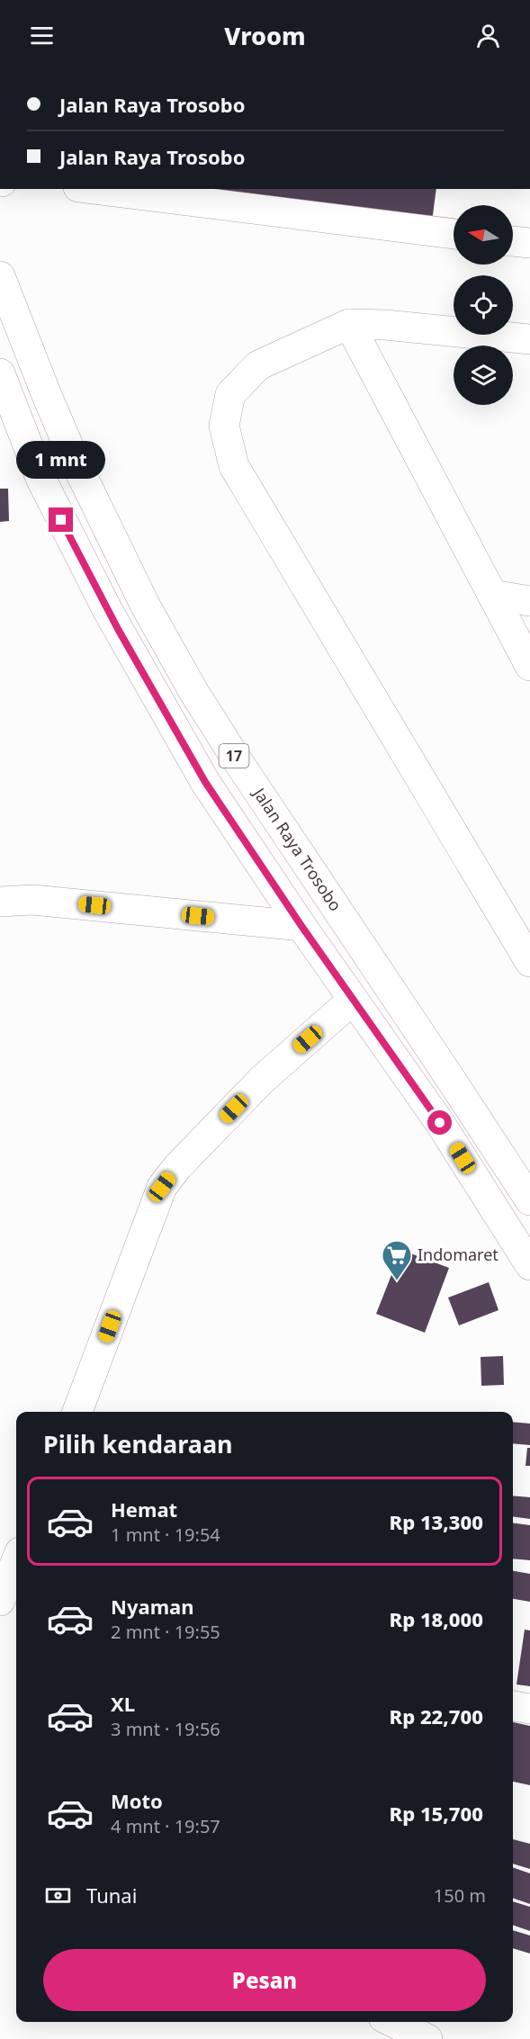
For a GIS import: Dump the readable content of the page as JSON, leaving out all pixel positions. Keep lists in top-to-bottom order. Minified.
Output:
{"streets":{"main road":["17","Jalan Raya Trosobo"]},"places":{"supermarket":["Indomaret"]},"north":"left","page":{"header":"Vroom","banner":["Jalan Raya Trosobo","Jalan Raya Trosobo"],"bubble":"1 mnt","heading":"Pilih kendaraan","list":[{"name":"Hemat","note":"1 mnt · 19:54","value":"Rp 13,300"},{"name":"Nyaman","note":"2 mnt · 19:55","value":"Rp 18,000"},{"name":"XL","note":"3 mnt · 19:56","value":"Rp 22,700"},{"name":"Moto","note":"4 mnt · 19:57","value":"Rp 15,700"}],"pay":["Tunai","150 m"],"buttons":"Pesan"}}
